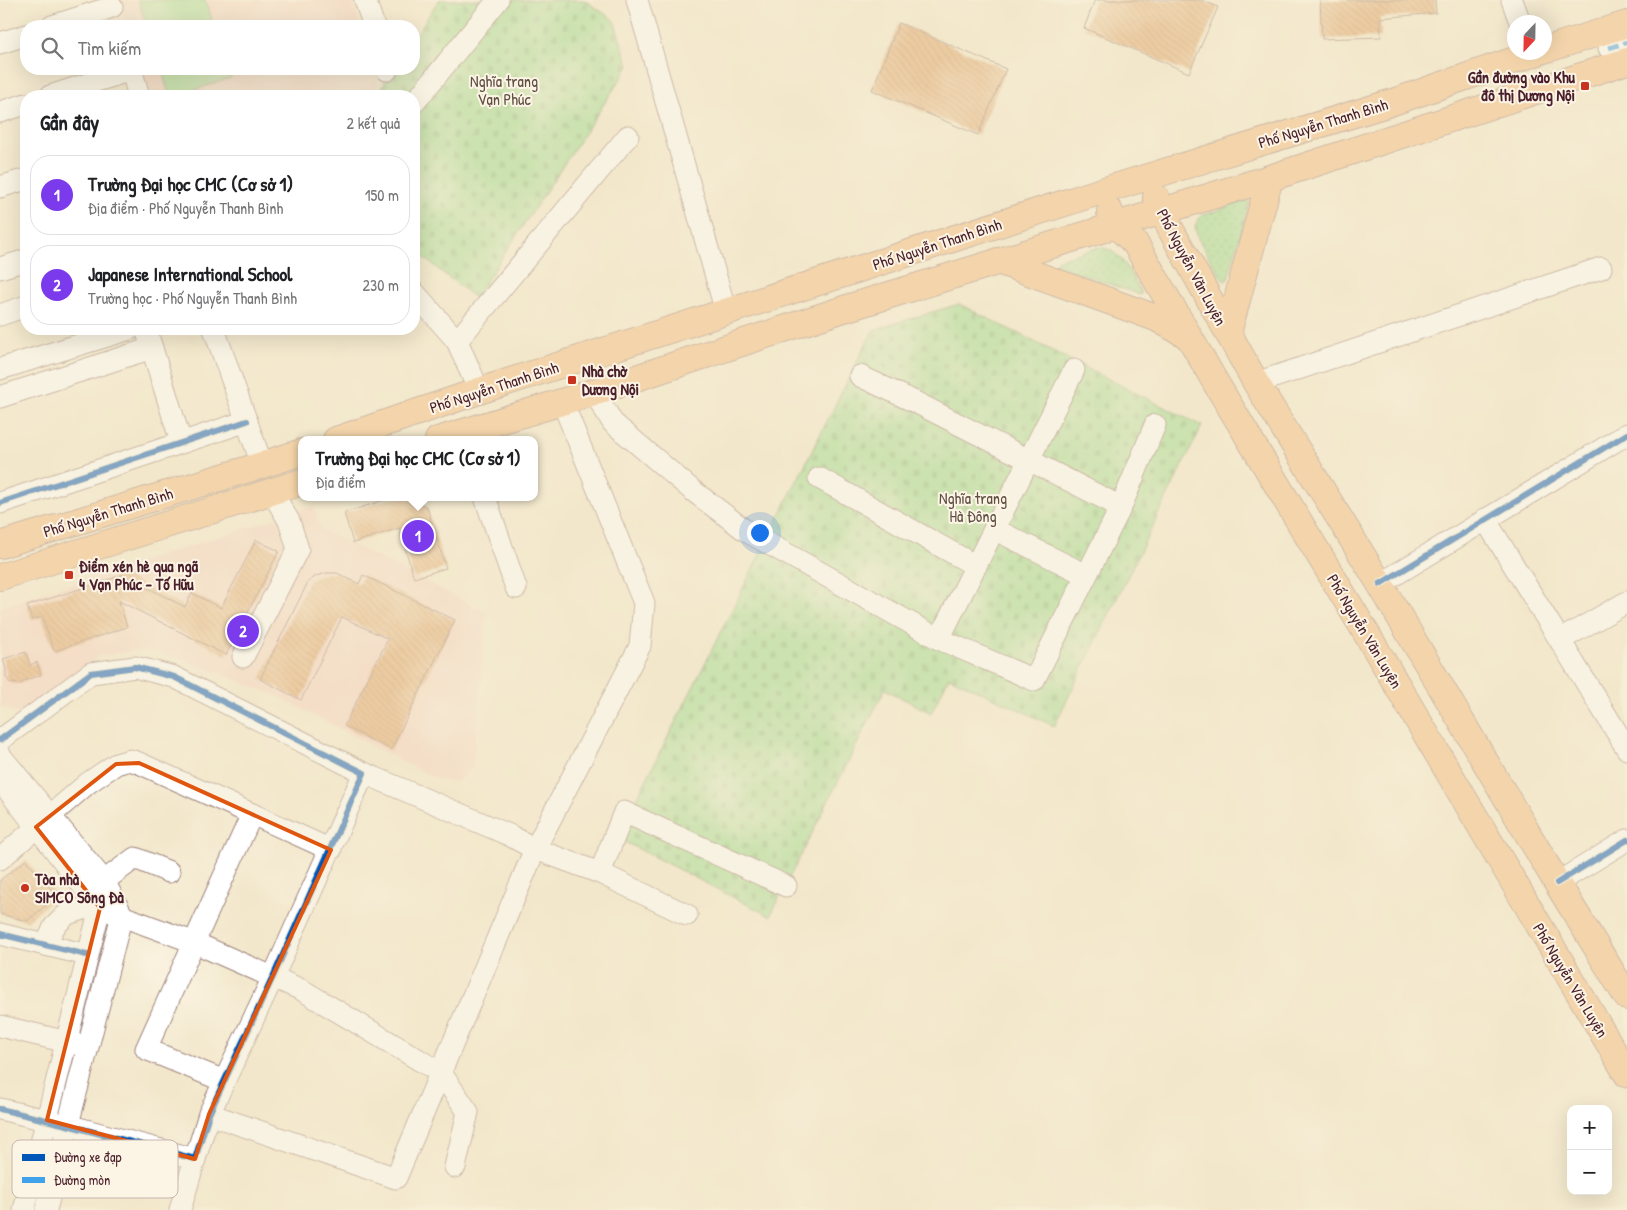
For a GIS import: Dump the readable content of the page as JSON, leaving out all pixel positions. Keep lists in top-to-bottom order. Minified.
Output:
{"streets":{"main road":["Phố Nguyễn Thanh Bình","Phố Nguyễn Văn Luyện"]},"crossings":[["Phố Nguyễn Thanh Bình","Phố Nguyễn Văn Luyện"]],"parks":["Nghĩa trang Vạn Phúc","Nghĩa trang Hà Đông"],"places":{"transit":["Gần đường vào Khu đô thị Dương Nội","Nhà chờ Dương Nội","Điểm xén hè qua ngã 4 Vạn Phúc - Tố Hữu"],"other":["Tòa nhà SIMCO Sông Đà"]},"legend":["Đường xe đạp","Đường mòn"],"north":"bottom","page":{"search":"Tìm kiếm","heading":["Gần đây","2 kết quả"],"list":[{"mark":"1","name":"Trường Đại học CMC (Cơ sở 1)","note":"Địa điểm · Phố Nguyễn Thanh Bình","value":"150 m"},{"mark":"2","name":"Japanese International School","note":"Trường học · Phố Nguyễn Thanh Bình","value":"230 m"}],"popup":["Trường Đại học CMC (Cơ sở 1)","Địa điểm"],"pins":["1","2"],"map_buttons":["+","−"]}}
